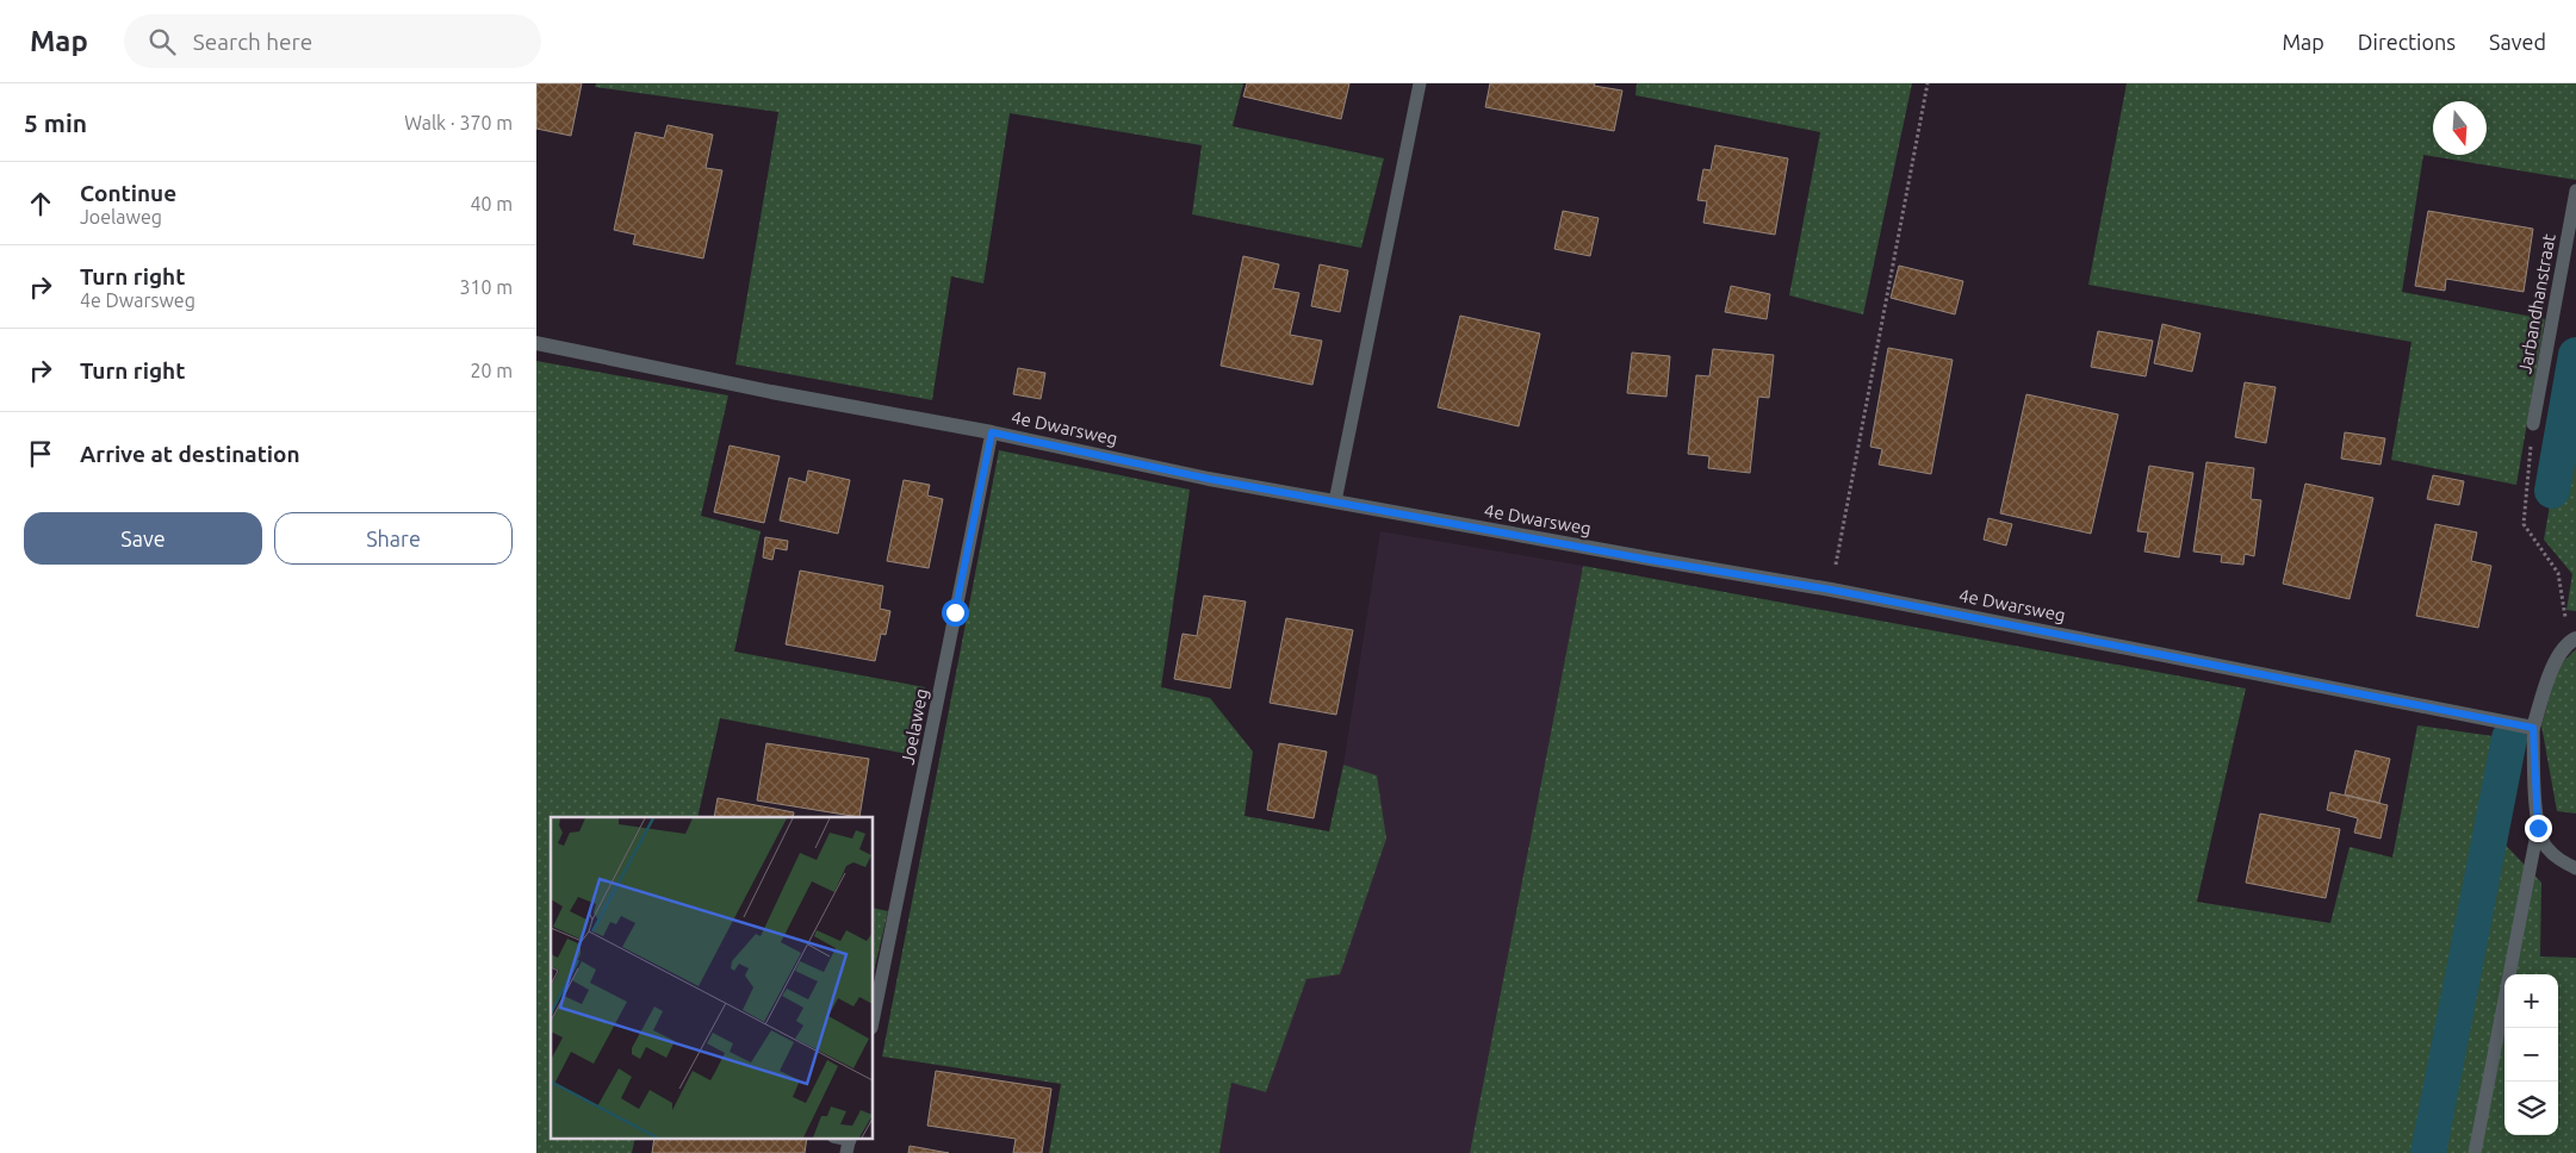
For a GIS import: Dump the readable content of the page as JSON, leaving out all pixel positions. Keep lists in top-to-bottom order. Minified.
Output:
{"streets":{"street":["4e Dwarsweg"],"lane":["Jarbandhanstraat","Joelaweg"]},"crossings":[["4e Dwarsweg","Joelaweg"]],"north":"bottom","page":{"header":"Map","search":"Search here","nav":["Map","Directions","Saved"],"heading":["5 min","Walk · 370 m"],"list":[["Continue","Joelaweg","40 m"],["Turn right","4e Dwarsweg","310 m"],["Turn right","20 m"],"Arrive at destination"],"buttons":["Save","Share"],"map_buttons":["+","−"]}}
